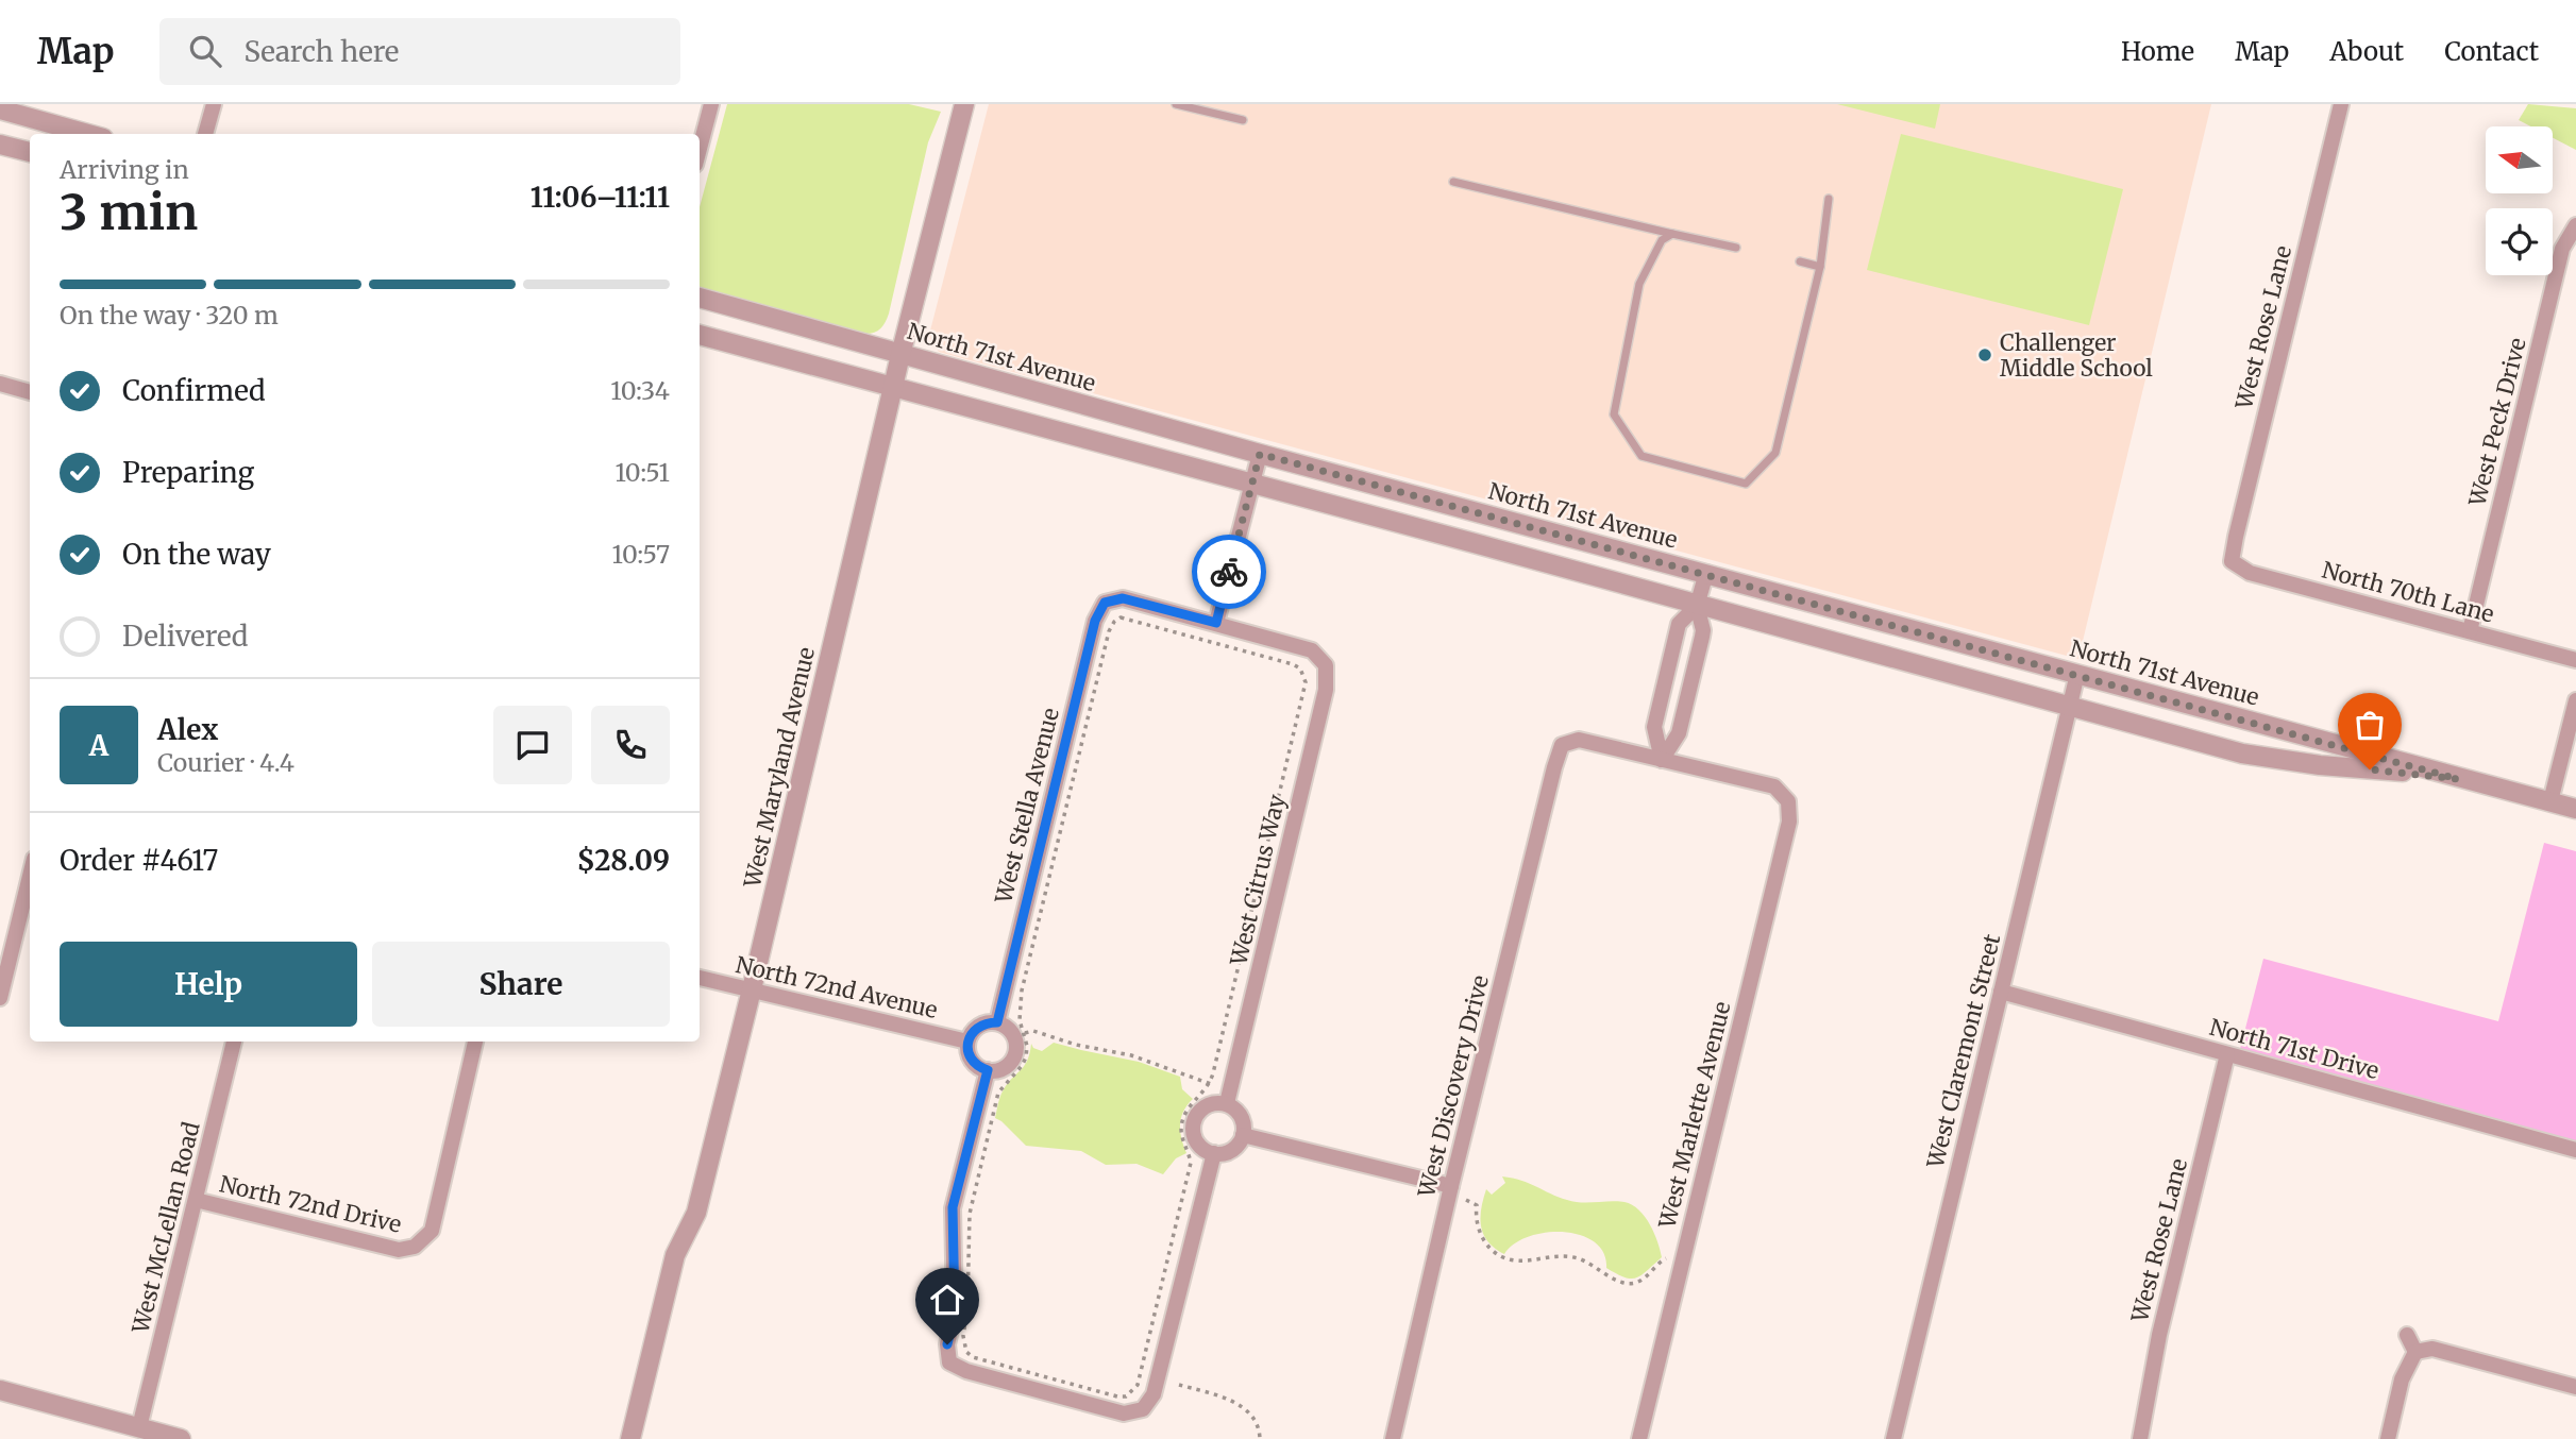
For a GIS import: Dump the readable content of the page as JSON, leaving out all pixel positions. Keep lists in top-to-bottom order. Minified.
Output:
{"streets":{"street":["West Rose Lane","North 71st Avenue","West Peck Drive","North 70th Lane","West Maryland Avenue","West Stella Avenue","West Citrus Way","North 72nd Avenue","North 71st Drive","West Claremont Street","West Discovery Drive","West Marlette Avenue","North 72nd Drive","West McLellan Road"]},"crossings":[["West Rose Lane","North 70th Lane"],["West Rose Lane","North 71st Drive"],["North 71st Avenue","West Maryland Avenue"],["North 71st Avenue","West Claremont Street"],["West Peck Drive","North 70th Lane"],["West Maryland Avenue","North 72nd Avenue"],["West Stella Avenue","West Citrus Way"],["West Stella Avenue","North 72nd Avenue"],["North 71st Drive","West Claremont Street"],["West Discovery Drive","West Marlette Avenue"],["North 72nd Drive","West McLellan Road"]],"places":["Challenger Middle School"],"north":"left","page":{"header":"Map","search":"Search here","nav":["Home","Map","About","Contact"],"heading":["3 min","Arriving in","11:06–11:11"],"panel":["Alex","Courier · 4.4","Order #4617","$28.09"],"bar":"On the way · 320 m","list":[["Confirmed","10:34"],["Preparing","10:51"],["On the way","10:57"],"Delivered"],"round":"A","buttons":["Help","Share"]}}
